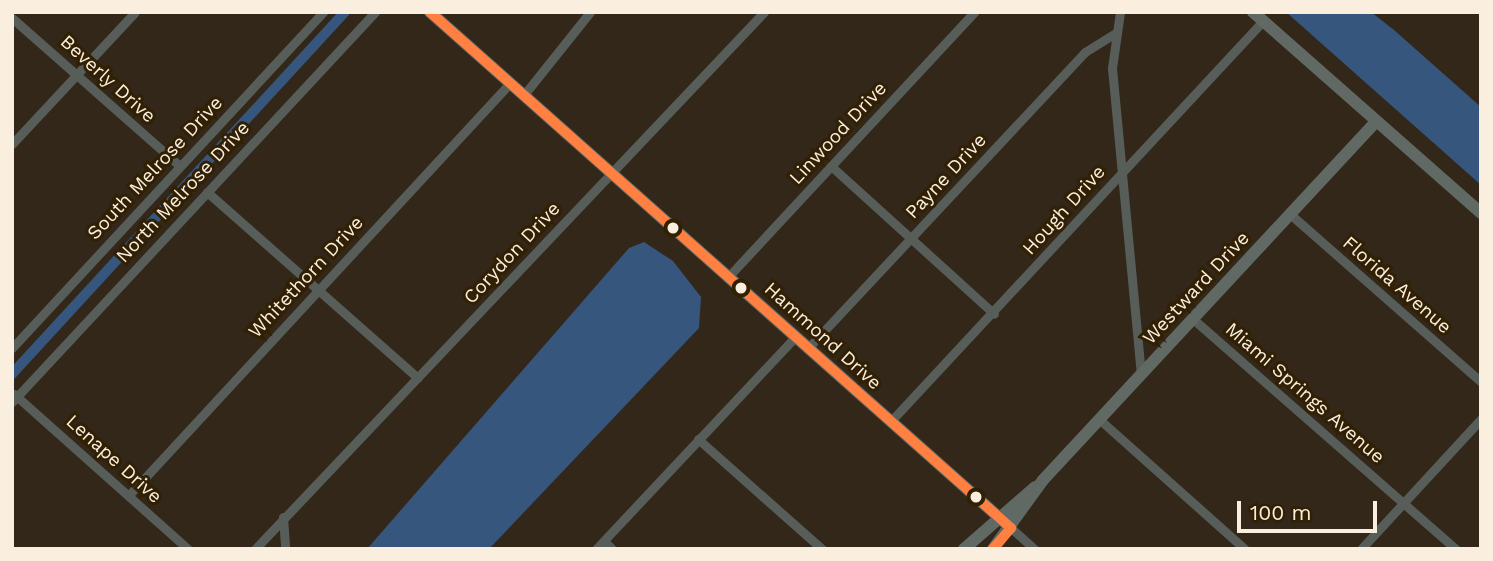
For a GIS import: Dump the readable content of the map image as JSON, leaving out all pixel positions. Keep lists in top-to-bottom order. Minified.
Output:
{"streets":{"street":["Beverly Drive","Linwood Drive","South Melrose Drive","Payne Drive","North Melrose Drive","Hough Drive","Corydon Drive","Whitethorn Drive","Florida Avenue","Westward Drive","Hammond Drive","Miami Springs Avenue","Lenape Drive"]},"crossings":[["Beverly Drive","South Melrose Drive"],["Linwood Drive","Hammond Drive"],["Payne Drive","Hammond Drive"],["North Melrose Drive","Lenape Drive"],["Hough Drive","Hammond Drive"],["Corydon Drive","Hammond Drive"],["Whitethorn Drive","Hammond Drive"],["Whitethorn Drive","Lenape Drive"],["Florida Avenue","Westward Drive"],["Westward Drive","Hammond Drive"],["Westward Drive","Miami Springs Avenue"]],"scale_bar":"100 m"}
